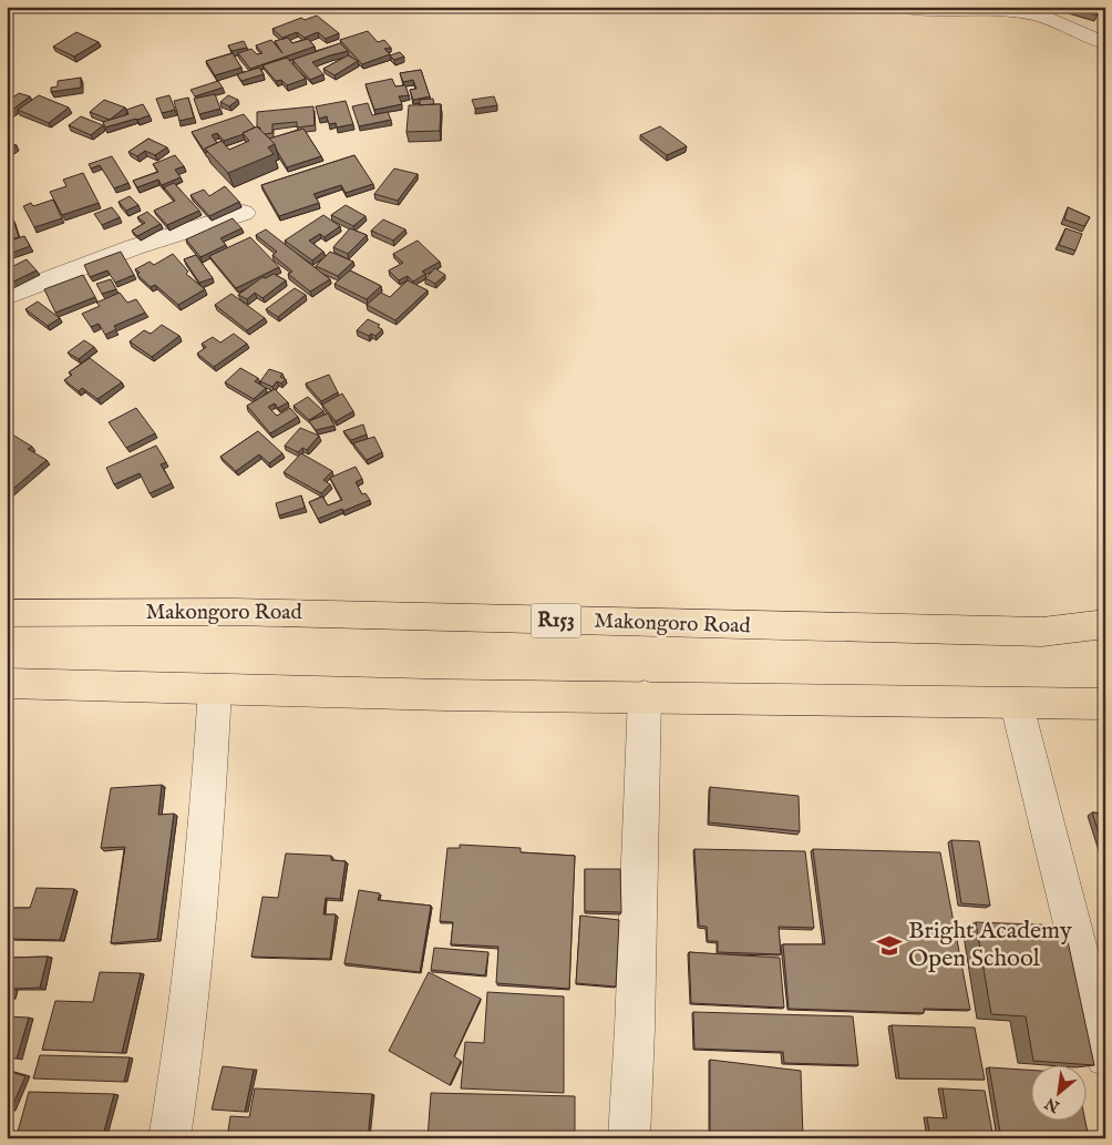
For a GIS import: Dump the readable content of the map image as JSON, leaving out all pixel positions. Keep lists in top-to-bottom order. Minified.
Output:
{"streets":{"main road":["Makongoro Road","R153"]},"places":{"school or university":["Bright Academy Open School"]},"north":"bottom left"}
